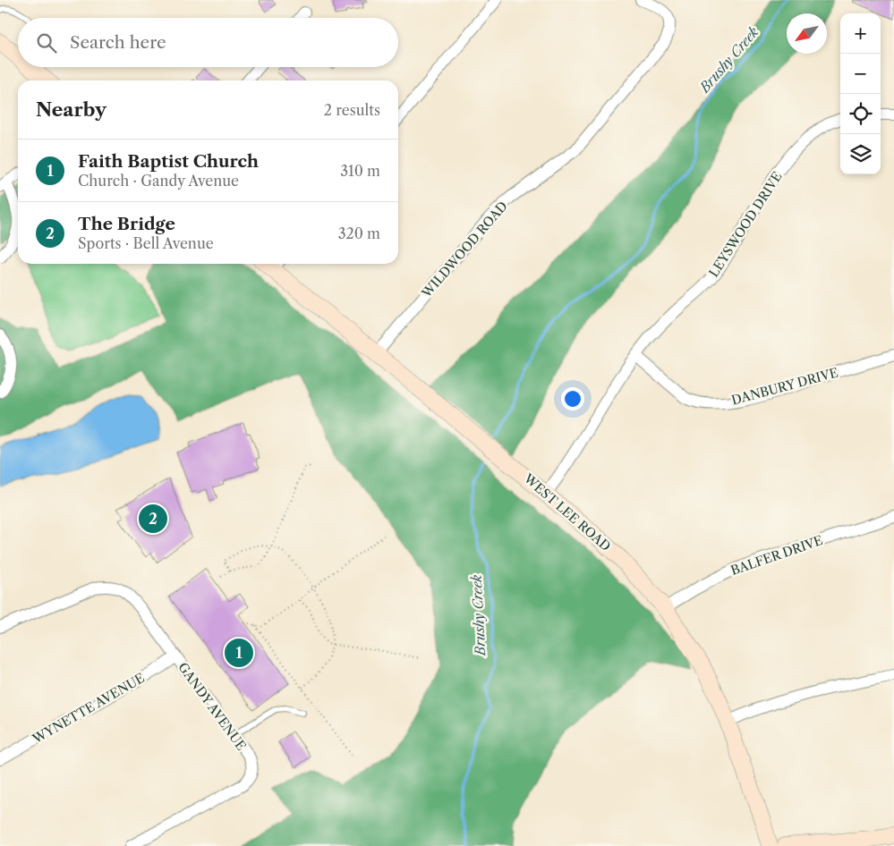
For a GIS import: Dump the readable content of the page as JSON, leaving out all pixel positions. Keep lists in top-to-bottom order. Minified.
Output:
{"streets":{"street":["LEYSWOOD DRIVE","WILDWOOD ROAD","DANBURY DRIVE","WEST LEE ROAD","BALFER DRIVE","GANDY AVENUE","WYNETTE AVENUE"]},"crossings":[["LEYSWOOD DRIVE","DANBURY DRIVE"],["LEYSWOOD DRIVE","WEST LEE ROAD"],["WILDWOOD ROAD","WEST LEE ROAD"],["WEST LEE ROAD","BALFER DRIVE"],["GANDY AVENUE","WYNETTE AVENUE"]],"water":["Brushy Creek"],"north":"bottom left","page":{"map_buttons":["+","−"],"search":"Search here","heading":["Nearby","2 results"],"list":[{"mark":"1","name":"Faith Baptist Church","note":"Church · Gandy Avenue","value":"310 m"},{"mark":"2","name":"The Bridge","note":"Sports · Bell Avenue","value":"320 m"}],"pins":["2","1"]}}
